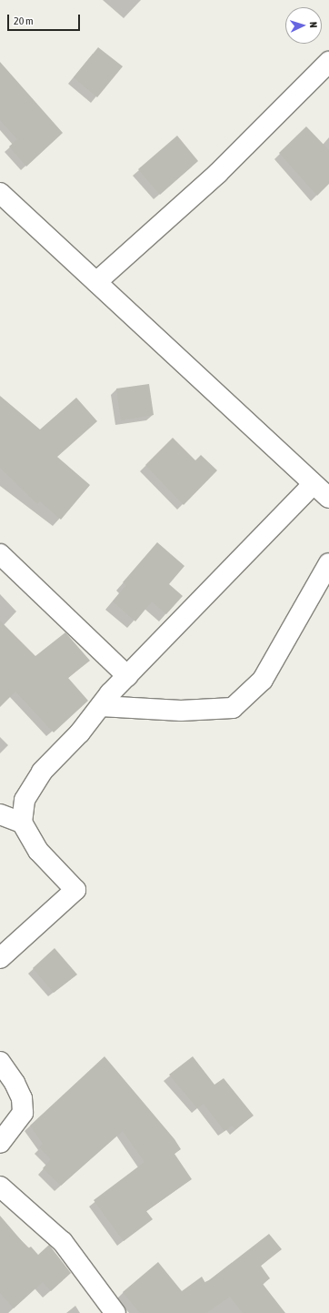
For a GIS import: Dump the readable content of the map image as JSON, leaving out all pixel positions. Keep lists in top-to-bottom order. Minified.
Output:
{"scale_bar":"20 m","north":"right"}
